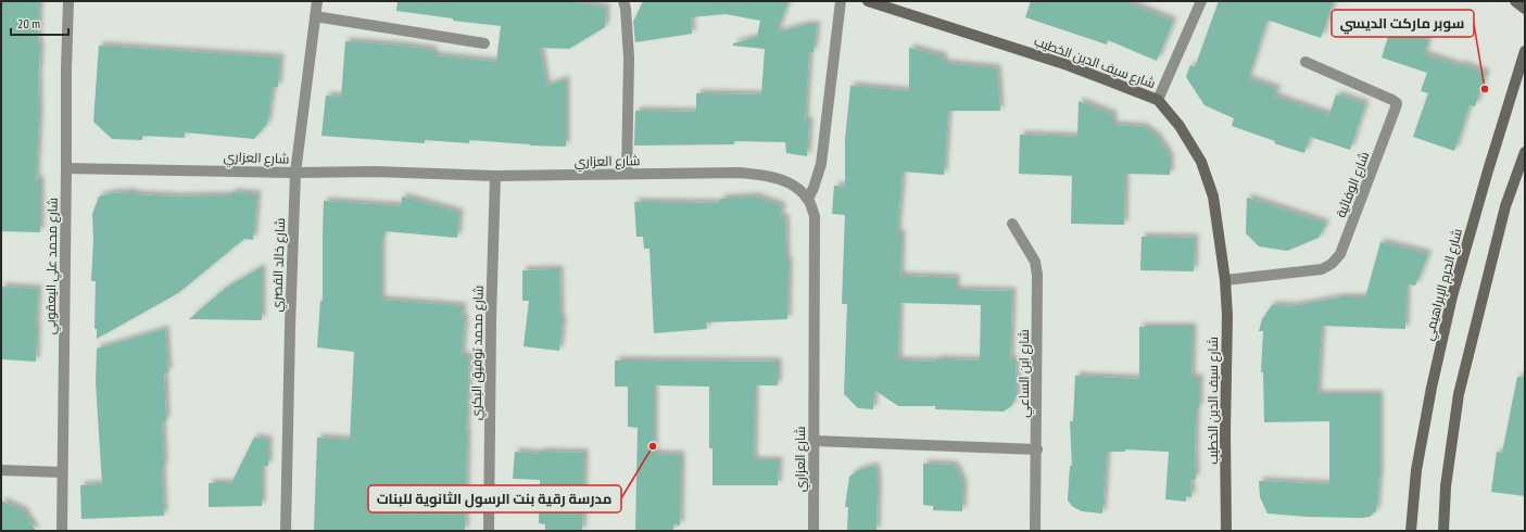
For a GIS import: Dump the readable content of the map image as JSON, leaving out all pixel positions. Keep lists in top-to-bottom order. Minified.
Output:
{"streets":{"street":["شارع سيف الدين الخطيب","شارع العزاري","شارع الوفائية","شارع خالد القصري","شارع محمد علي اليعقوبي","شارع الحرم الإبراهيمي","شارع محمد توفيق البكري","شارع ابن الساعي"]},"crossings":[["شارع سيف الدين الخطيب","شارع الوفائية"],["شارع العزاري","شارع خالد القصري"],["شارع العزاري","شارع محمد علي اليعقوبي"],["شارع العزاري","شارع محمد توفيق البكري"]],"places":["سوبر ماركت الديسي","مدرسة رقية بنت الرسول الثانوية للبنات"],"scale_bar":"20 m"}
